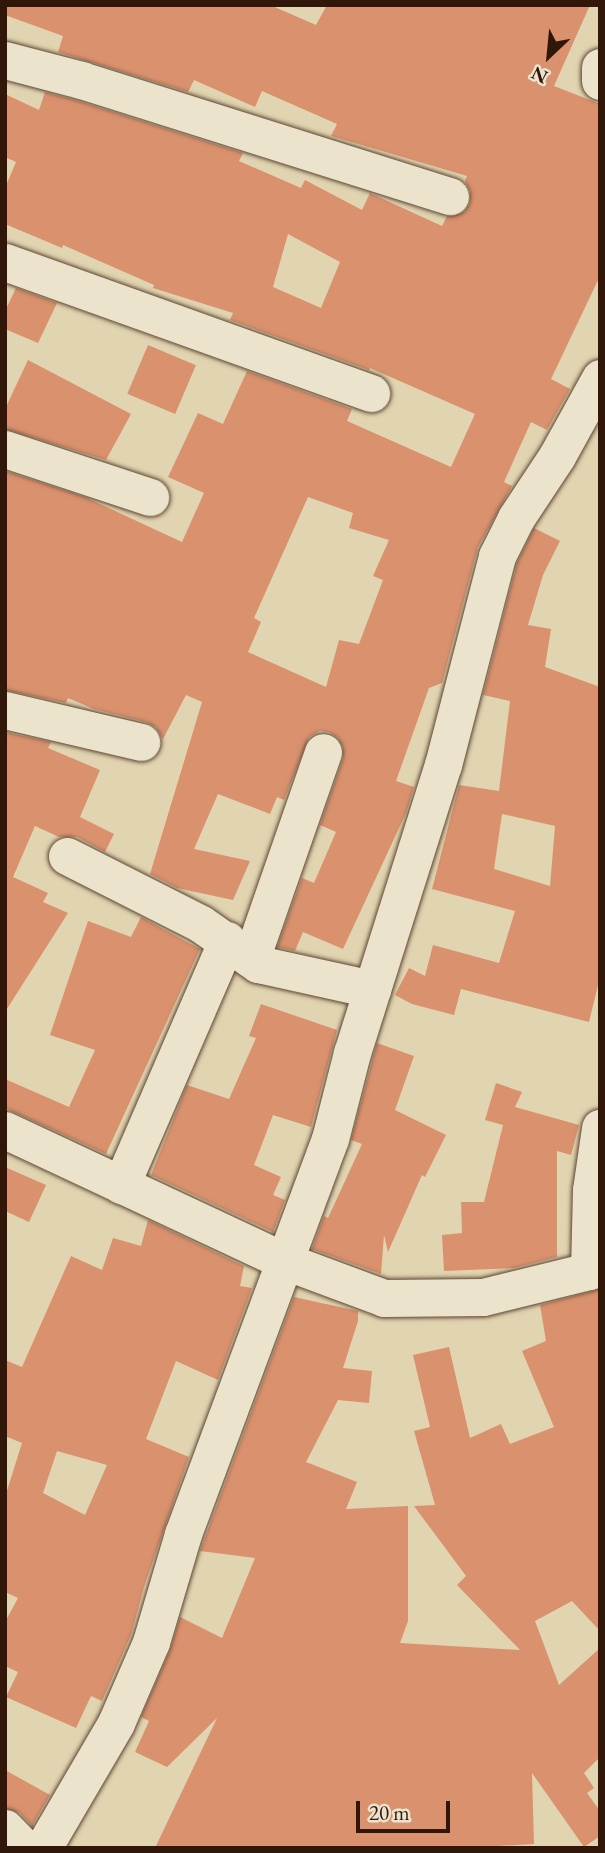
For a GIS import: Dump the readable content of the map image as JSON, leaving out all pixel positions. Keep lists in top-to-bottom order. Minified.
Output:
{"scale_bar":"20 m","north":"bottom left"}
